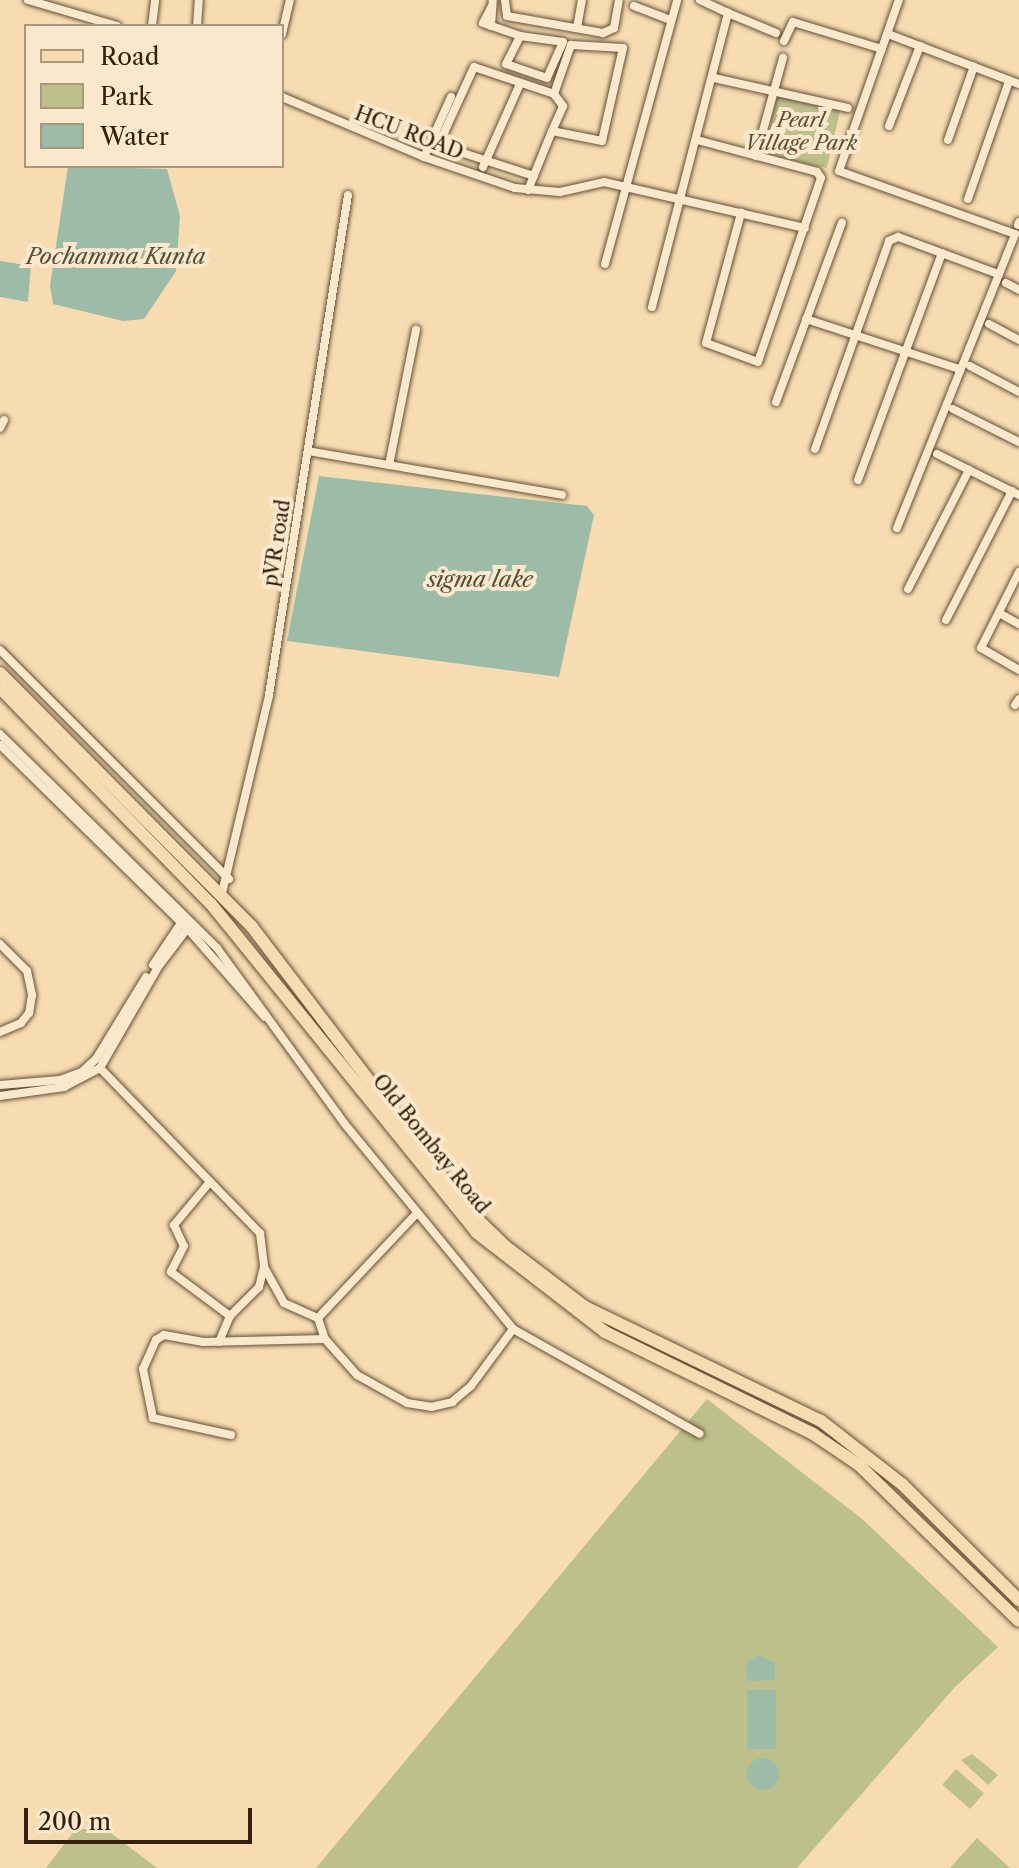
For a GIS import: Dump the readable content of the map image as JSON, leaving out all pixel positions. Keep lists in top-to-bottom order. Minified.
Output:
{"streets":{"main road":["Old Bombay Road"],"street":["HCU ROAD","pVR road"]},"crossings":[["pVR road","Old Bombay Road"]],"water":["Pochamma Kunta","sigma lake"],"parks":["Pearl Village Park"],"legend":["Road","Park","Water"],"scale_bar":"200 m"}
